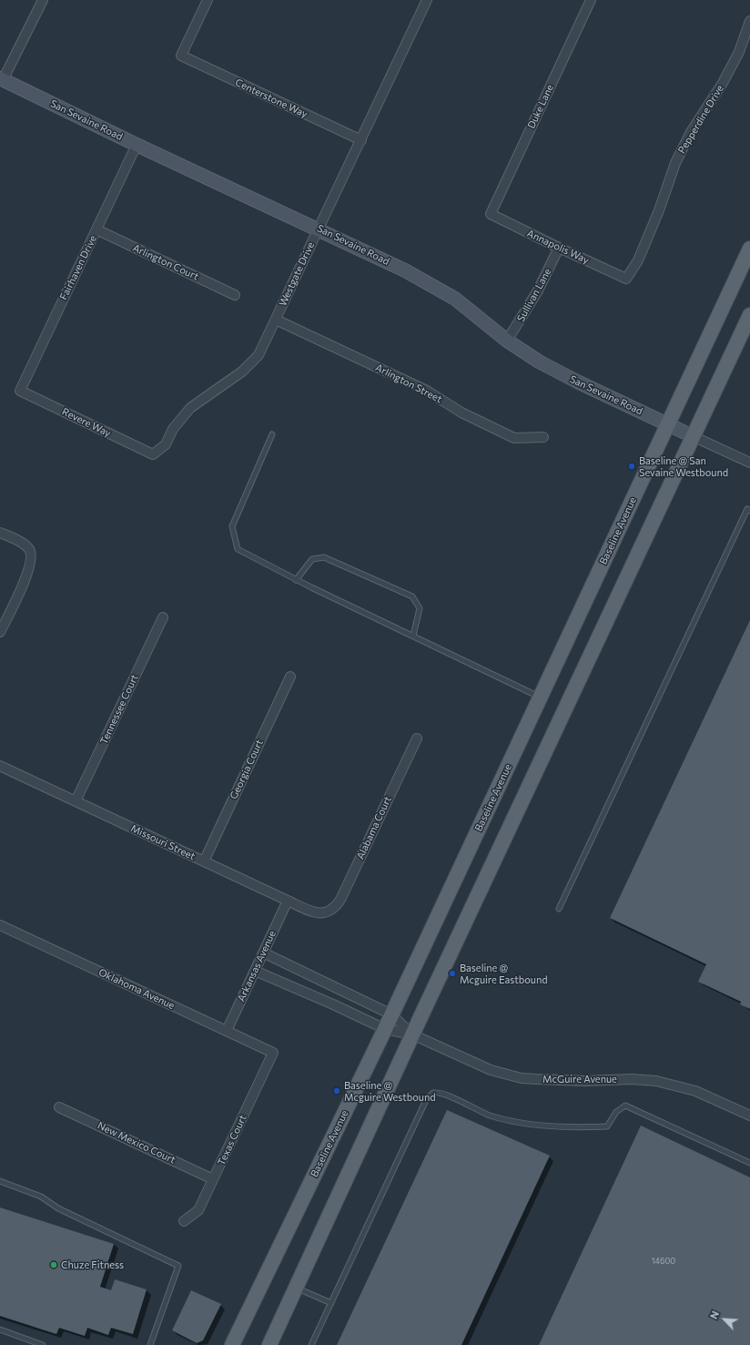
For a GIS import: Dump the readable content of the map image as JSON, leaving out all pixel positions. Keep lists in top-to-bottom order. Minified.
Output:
{"streets":{"main road":["Baseline Avenue"],"street":["Centerstone Way","Duke Lane","Pepperdine Drive","San Sevaine Road","Annapolis Way","Arlington Court","Fairhaven Drive","Westgate Drive","Sullivan Lane","Arlington Street","Revere Way","Tennessee Court","Georgia Court","Alabama Court","Missouri Street","Arkansas Avenue","Oklahoma Avenue","McGuire Avenue","Texas Court","New Mexico Court"]},"crossings":[["Centerstone Way","Westgate Drive"],["Duke Lane","Annapolis Way"],["Pepperdine Drive","Annapolis Way"],["San Sevaine Road","Fairhaven Drive"],["San Sevaine Road","Westgate Drive"],["San Sevaine Road","Sullivan Lane"],["San Sevaine Road","Baseline Avenue"],["Annapolis Way","Sullivan Lane"],["Arlington Court","Fairhaven Drive"],["Fairhaven Drive","Revere Way"],["Westgate Drive","Arlington Street"],["Westgate Drive","Revere Way"],["Baseline Avenue","McGuire Avenue"],["Tennessee Court","Missouri Street"],["Georgia Court","Missouri Street"],["Alabama Court","Missouri Street"],["Missouri Street","Arkansas Avenue"],["Arkansas Avenue","Oklahoma Avenue"],["Arkansas Avenue","McGuire Avenue"],["Oklahoma Avenue","Texas Court"],["Texas Court","New Mexico Court"]],"places":["Baseline @ San Sevaine Westbound","Baseline @ Mcguire Eastbound","Baseline @ Mcguire Westbound","Chuze Fitness"],"house_numbers":["14600"],"north":"top left"}
